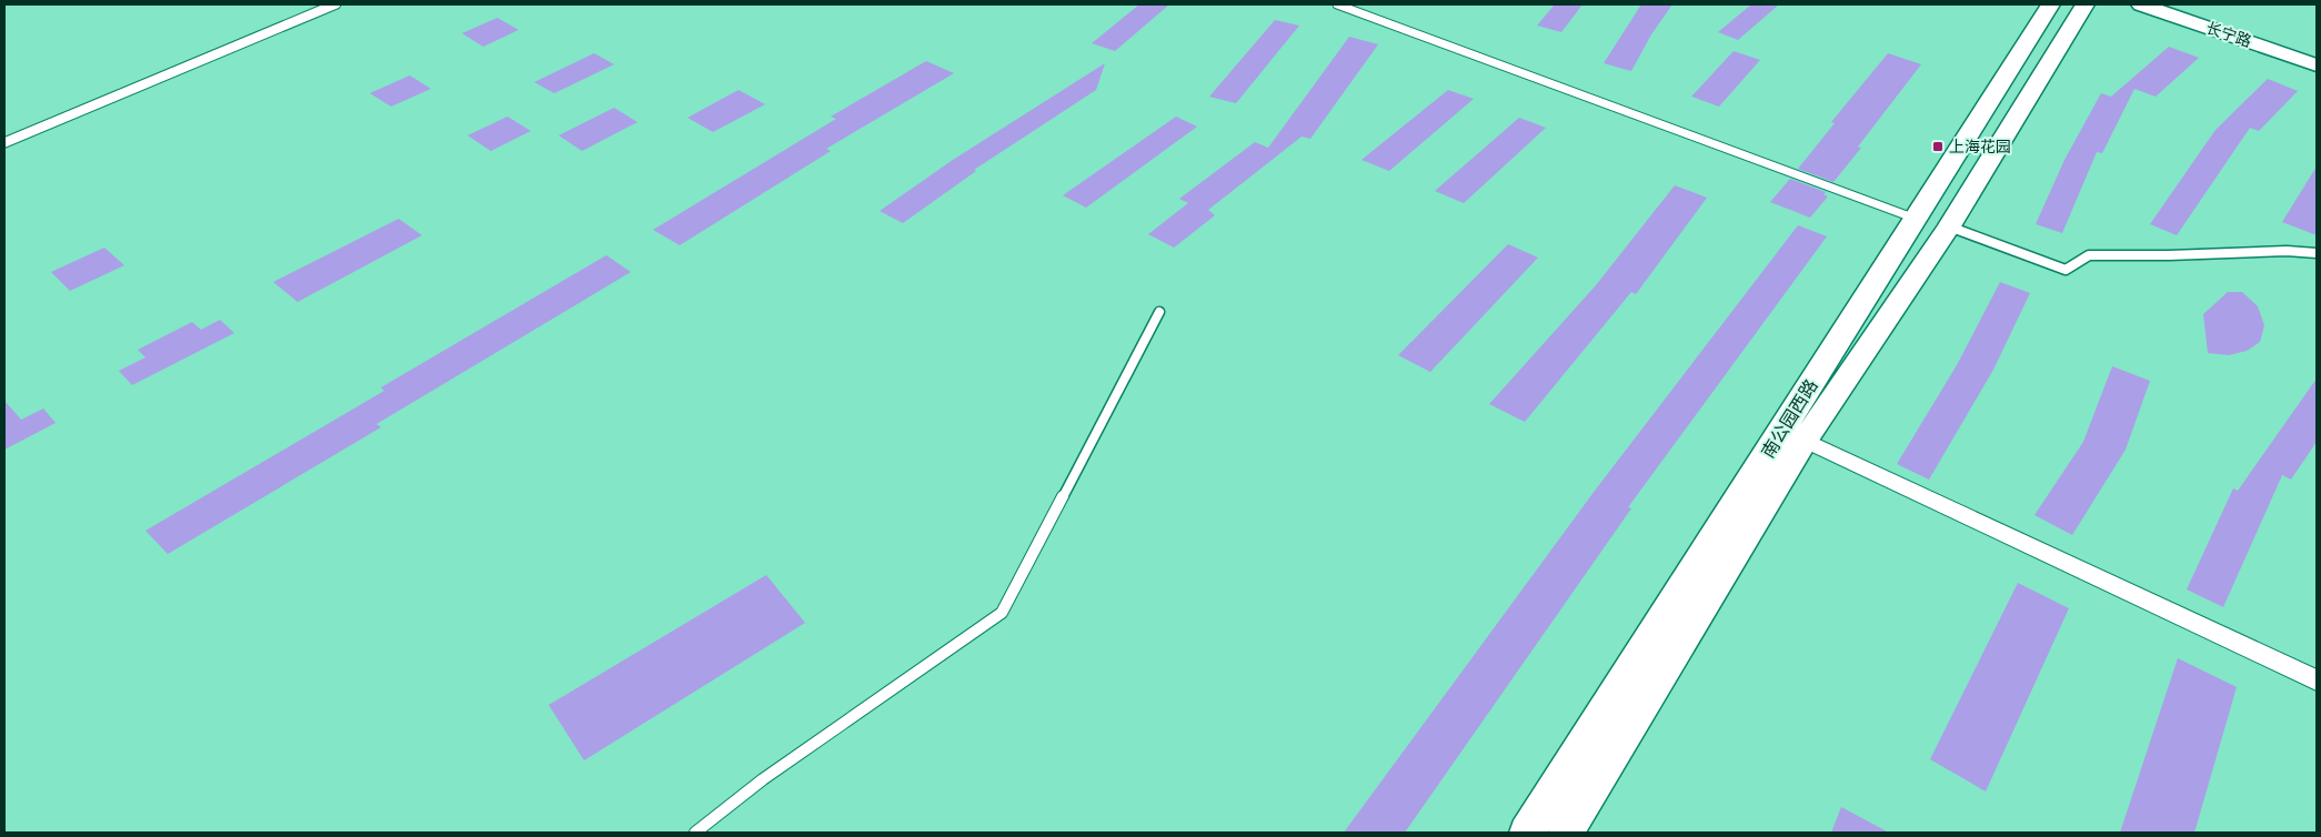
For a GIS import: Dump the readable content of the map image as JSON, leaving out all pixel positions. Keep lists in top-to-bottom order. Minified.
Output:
{"streets":{"main road":["长宁路","南公园西路"]},"places":{"transit":["上海花园"]}}
